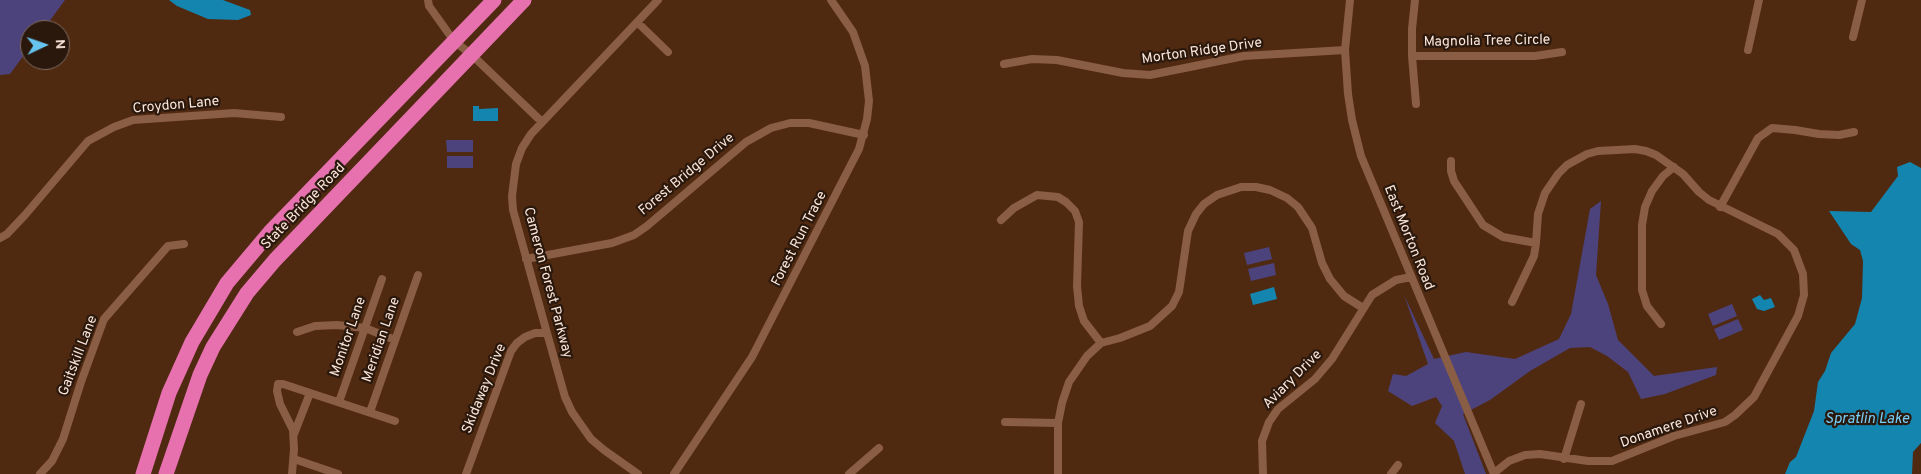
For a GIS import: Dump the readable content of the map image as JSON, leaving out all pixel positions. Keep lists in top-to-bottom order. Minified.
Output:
{"streets":{"highway":["State Bridge Road"],"street":["Magnolia Tree Circle","Morton Ridge Drive","Croydon Lane","Forest Bridge Drive","East Morton Road","Forest Run Trace","Cameron Forest Parkway","Monitor Lane","Meridian Lane","Gaitskill Lane","Aviary Drive","Skidaway Drive","Donamere Drive"]},"crossings":[["Morton Ridge Drive","East Morton Road"],["Forest Bridge Drive","Forest Run Trace"],["Forest Bridge Drive","Cameron Forest Parkway"],["East Morton Road","Aviary Drive"],["East Morton Road","Donamere Drive"],["Cameron Forest Parkway","Skidaway Drive"]],"water":["Spratlin Lake"],"north":"right"}
